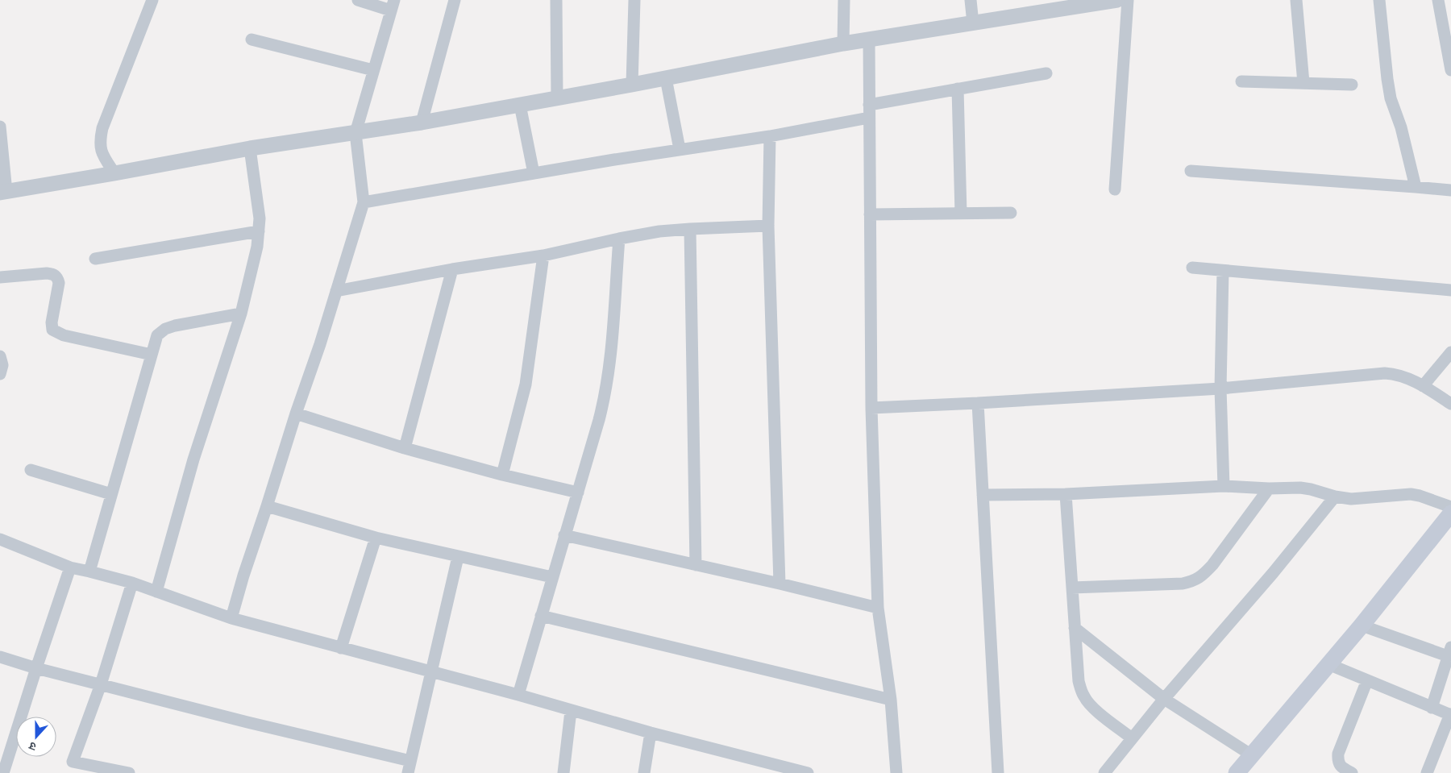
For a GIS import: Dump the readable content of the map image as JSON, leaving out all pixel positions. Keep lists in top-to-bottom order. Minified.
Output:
{"north":"bottom"}
